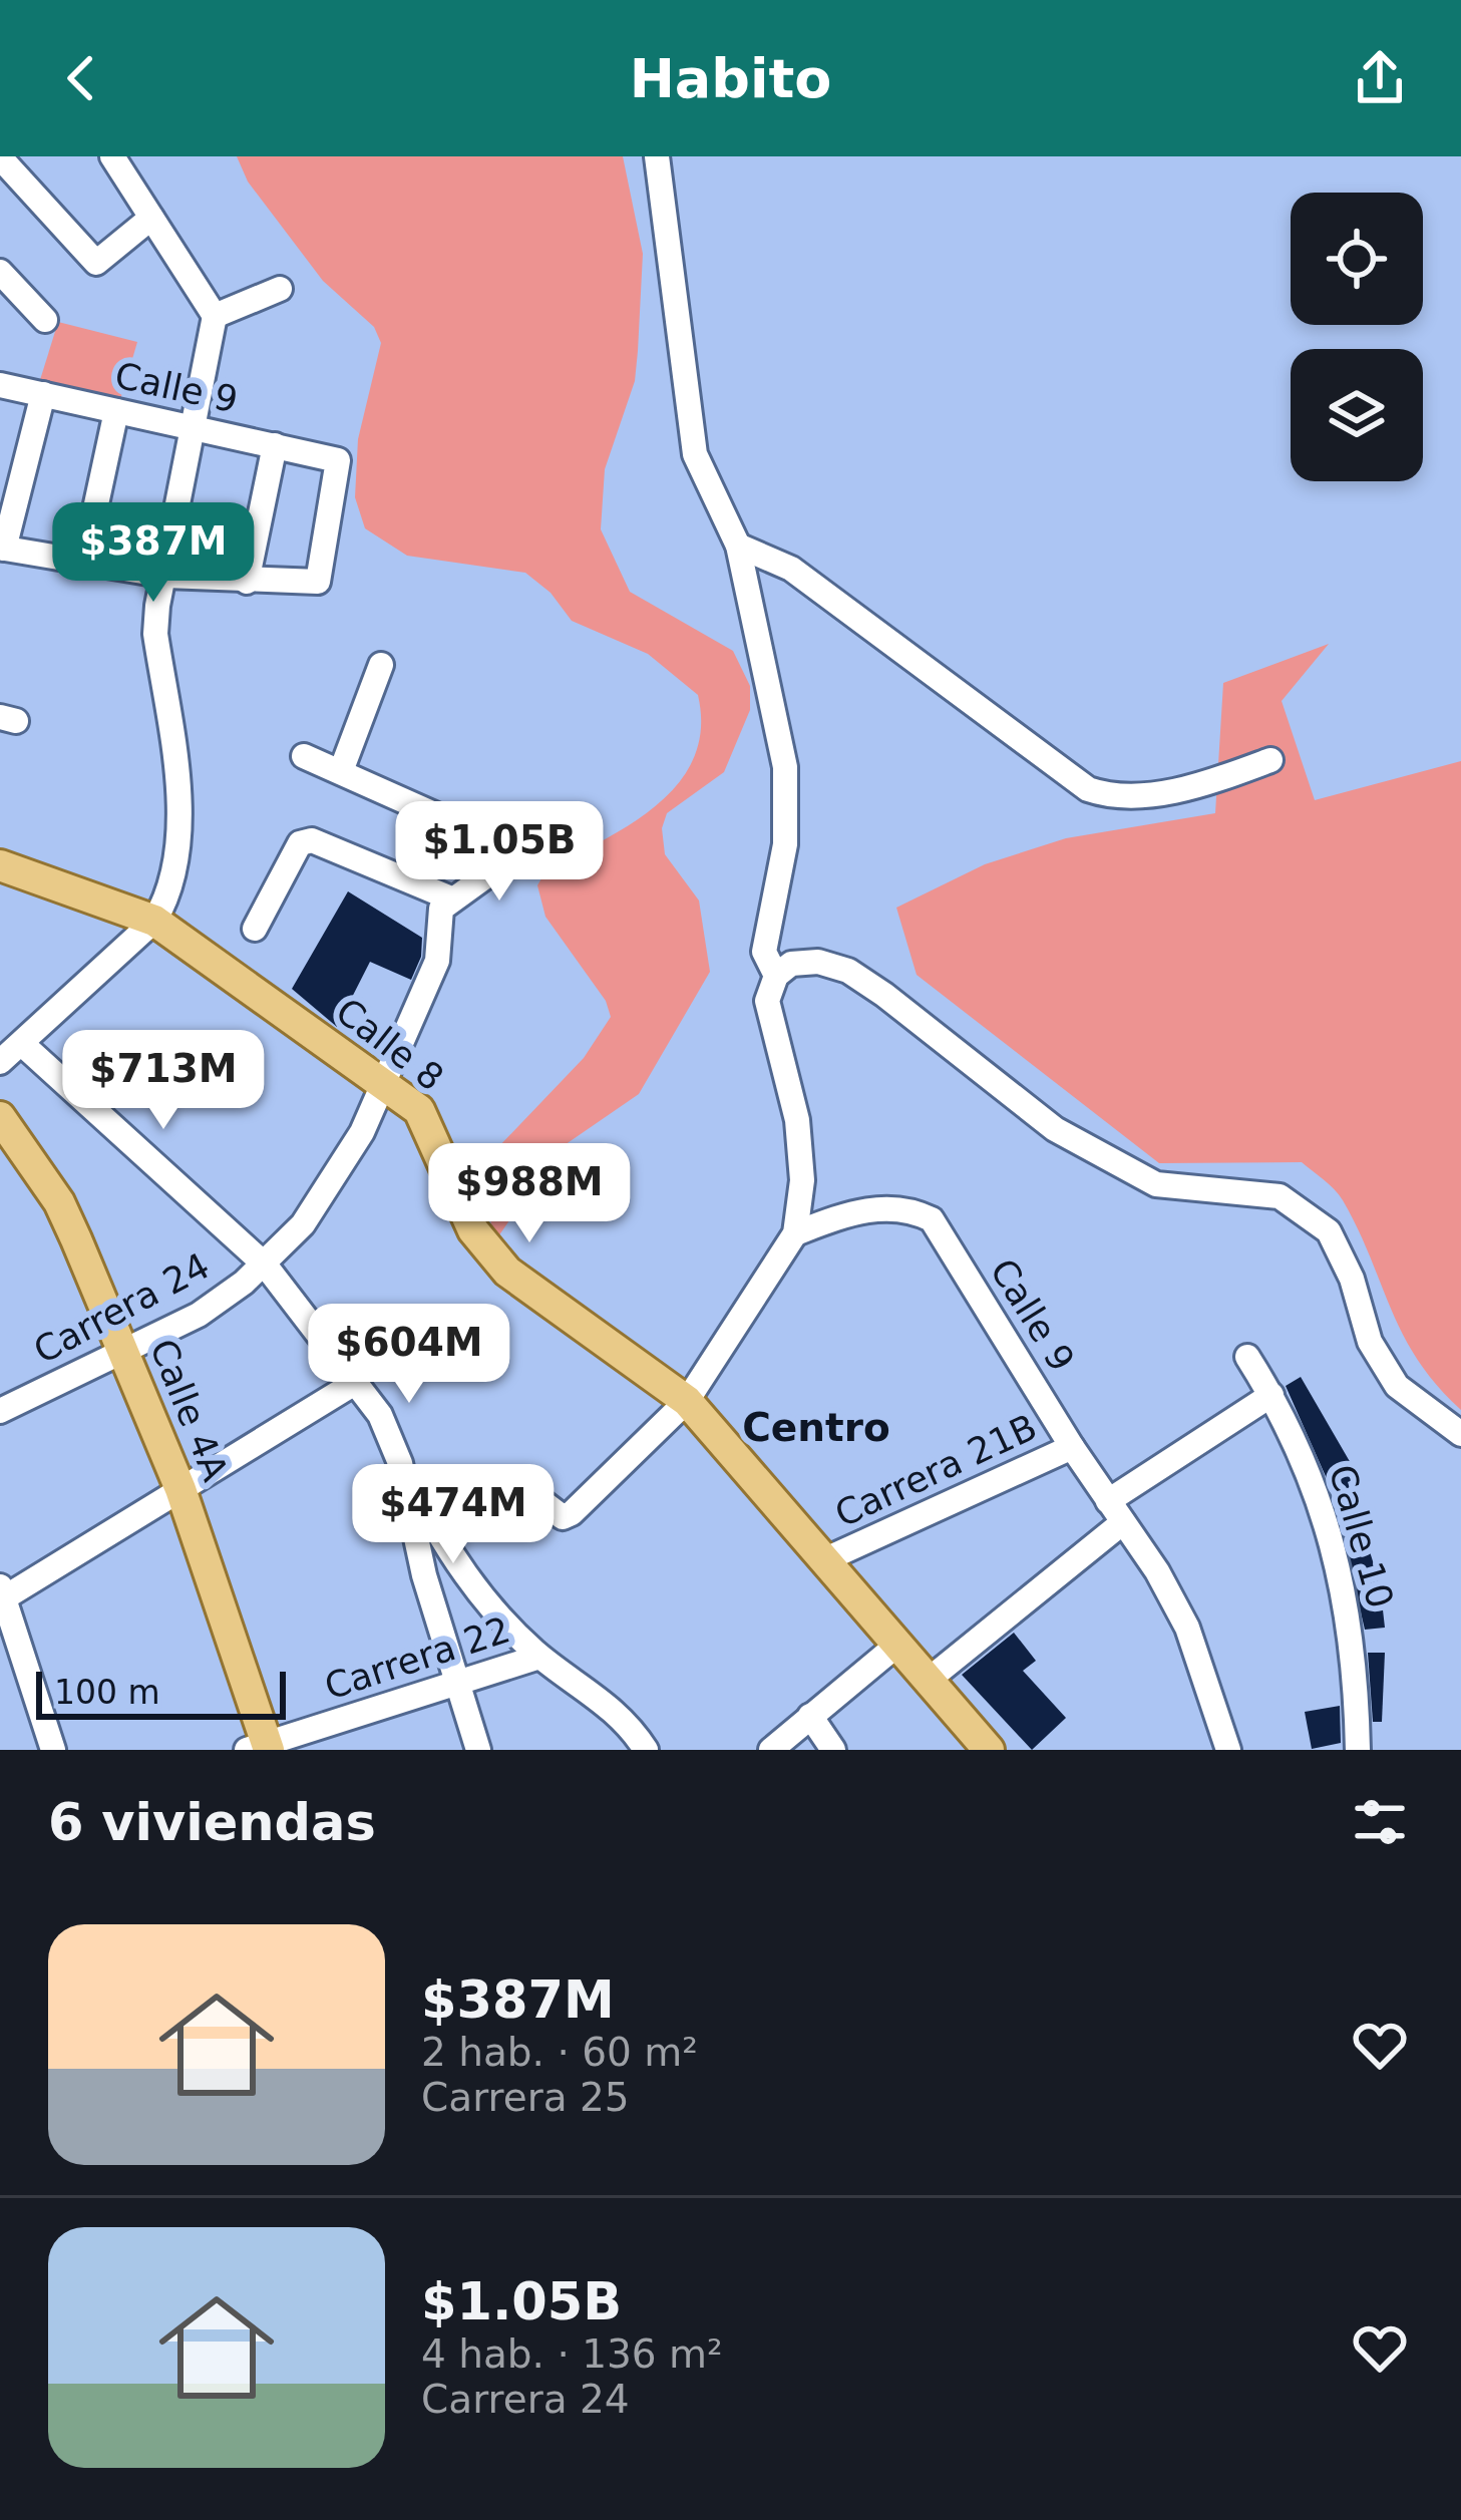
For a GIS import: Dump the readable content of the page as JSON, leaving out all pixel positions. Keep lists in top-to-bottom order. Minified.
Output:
{"streets":{"main road":["Calle 8","Calle 4A"],"street":["Calle 9","Carrera 24","Carrera 21B","Calle 10","Carrera 22"]},"crossings":[["Calle 9","Carrera 21B"],["Calle 8","Carrera 24"],["Calle 8","Carrera 21B"],["Carrera 24","Calle 4A"],["Calle 4A","Carrera 22"]],"districts":["Centro"],"scale_bar":"100 m","page":{"header":"Habito","price":["$387M","$1.05B","$713M","$988M","$604M","$474M"],"scale":"100 m","heading":"6 viviendas","list":[{"name":"$387M","note":"2 hab. · 60 m² · Carrera 25"},{"name":"$1.05B","note":"4 hab. · 136 m² · Carrera 24"}]}}
